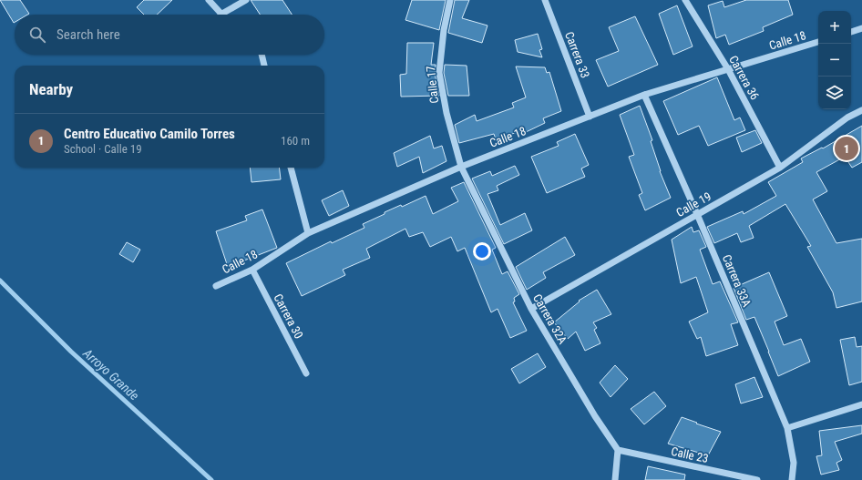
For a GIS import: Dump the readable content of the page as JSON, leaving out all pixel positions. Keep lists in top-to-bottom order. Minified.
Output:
{"streets":{"street":["Calle 18","Carrera 33","Carrera 36","Calle 17","Calle 19","Carrera 33A","Carrera 30","Carrera 32A","Calle 23"]},"crossings":[["Calle 18","Carrera 33"],["Calle 18","Carrera 36"],["Calle 18","Calle 17"],["Calle 18","Carrera 33A"],["Calle 18","Carrera 30"],["Calle 18","Carrera 32A"],["Carrera 36","Calle 19"],["Calle 17","Carrera 32A"],["Calle 19","Carrera 33A"],["Calle 19","Carrera 32A"],["Carrera 32A","Calle 23"]],"water":["Arroyo Grande"],"page":{"map_buttons":["+","−"],"search":"Search here","heading":"Nearby","list":[{"mark":"1","name":"Centro Educativo Camilo Torres","note":"School · Calle 19","value":"160 m"}],"pins":"1"}}
